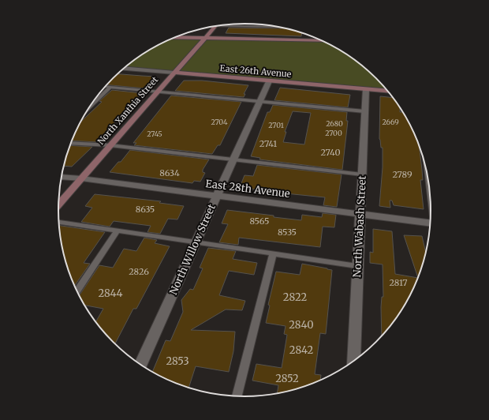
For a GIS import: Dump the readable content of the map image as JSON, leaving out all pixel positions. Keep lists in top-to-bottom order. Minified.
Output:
{"streets":{"street":["East 26th Avenue","North Xanthia Street","East 28th Avenue","North Wabash Street","North Willow Street"]},"crossings":[["East 26th Avenue","North Xanthia Street"],["East 26th Avenue","North Wabash Street"],["East 26th Avenue","North Willow Street"],["North Xanthia Street","East 28th Avenue"],["East 28th Avenue","North Wabash Street"],["East 28th Avenue","North Willow Street"]],"house_numbers":["2704","2669","2680","2701","2700","2745","2741","2740","8634","2789","8635","8565","8535","2826","2817","2844","2822","2840","2842","2853","2852"]}
